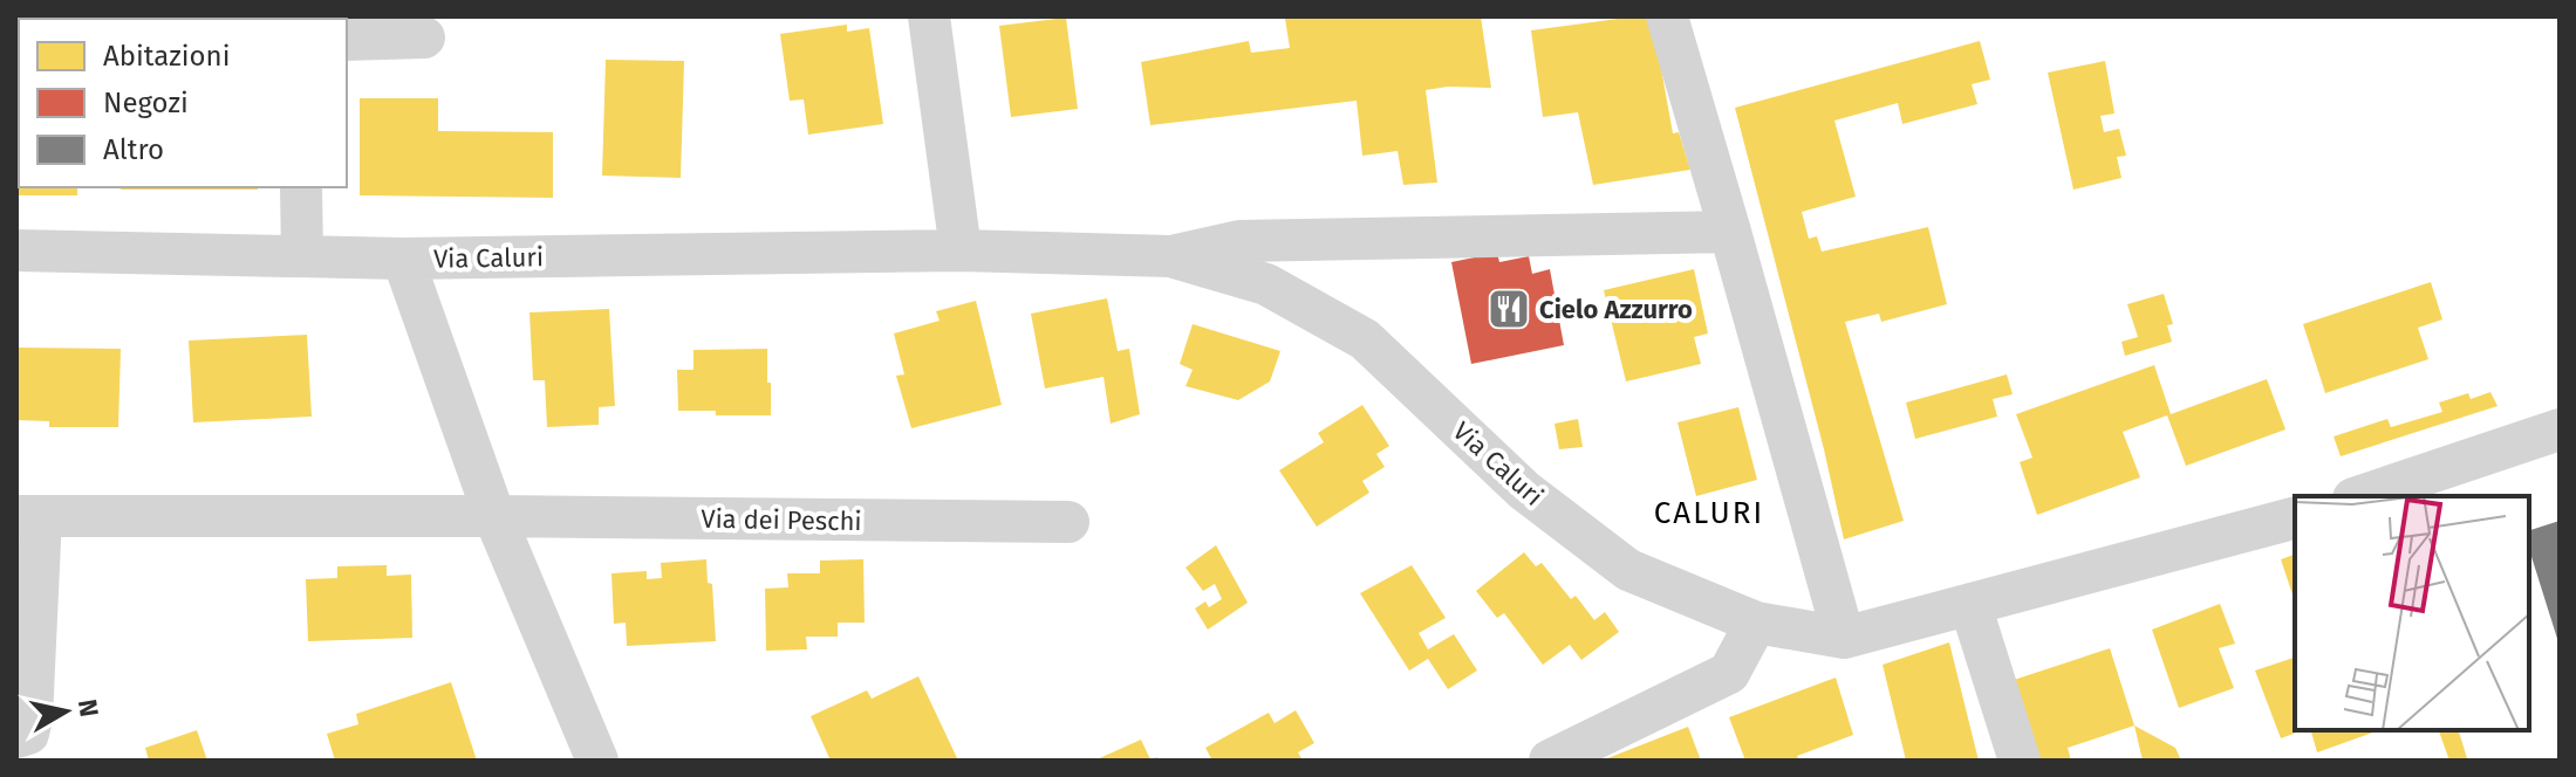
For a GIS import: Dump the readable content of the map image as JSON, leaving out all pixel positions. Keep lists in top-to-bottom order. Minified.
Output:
{"streets":{"street":["Via Caluri","Via dei Peschi"]},"districts":["CALURI"],"places":{"restaurant":["Cielo Azzurro"]},"legend":["Abitazioni","Negozi","Altro"],"north":"right"}
